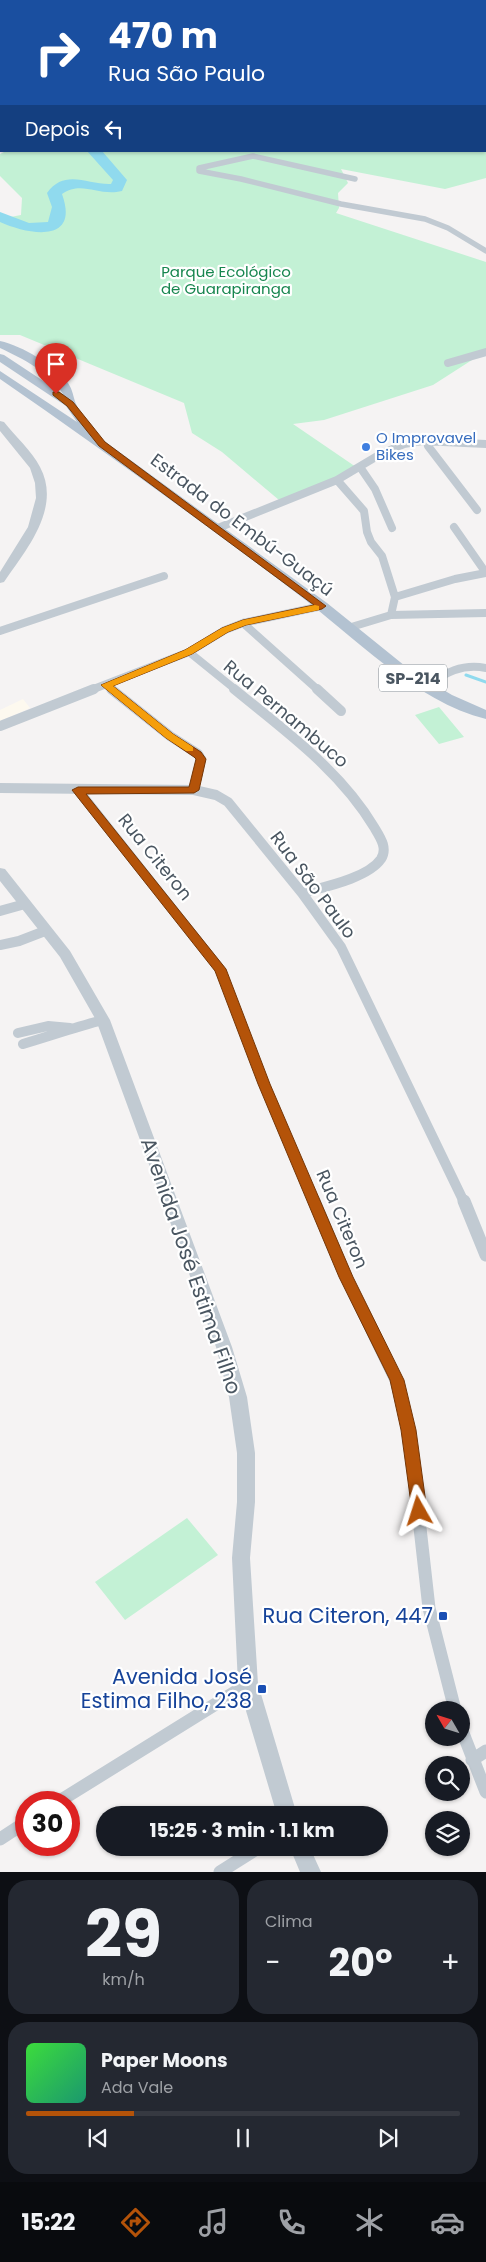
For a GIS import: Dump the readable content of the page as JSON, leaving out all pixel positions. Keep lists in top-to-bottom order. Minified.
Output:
{"streets":{"main road":["Estrada do Embú-Guaçú","SP-214"],"street":["Rua Pernambuco","Rua Citeron","Rua São Paulo","Avenida José Estima Filho"]},"crossings":[["Rua Pernambuco","Rua São Paulo"],["Rua Citeron","Rua São Paulo"]],"parks":["Parque Ecológico de Guarapiranga"],"places":{"other":["O Improvavel Bikes"],"transit":["Rua Citeron, 447","Avenida José Estima Filho, 238"]},"north":"top left","page":{"turn":["470 m","Rua São Paulo"],"then":"Depois","limit":"30","trip":"15:25 · 3 min · 1.1 km","tile":[["29","km/h"],"Clima"],"heat":["−","20°","+"],"song":["Paper Moons","Ada Vale"],"tabs":"15:22"}}
